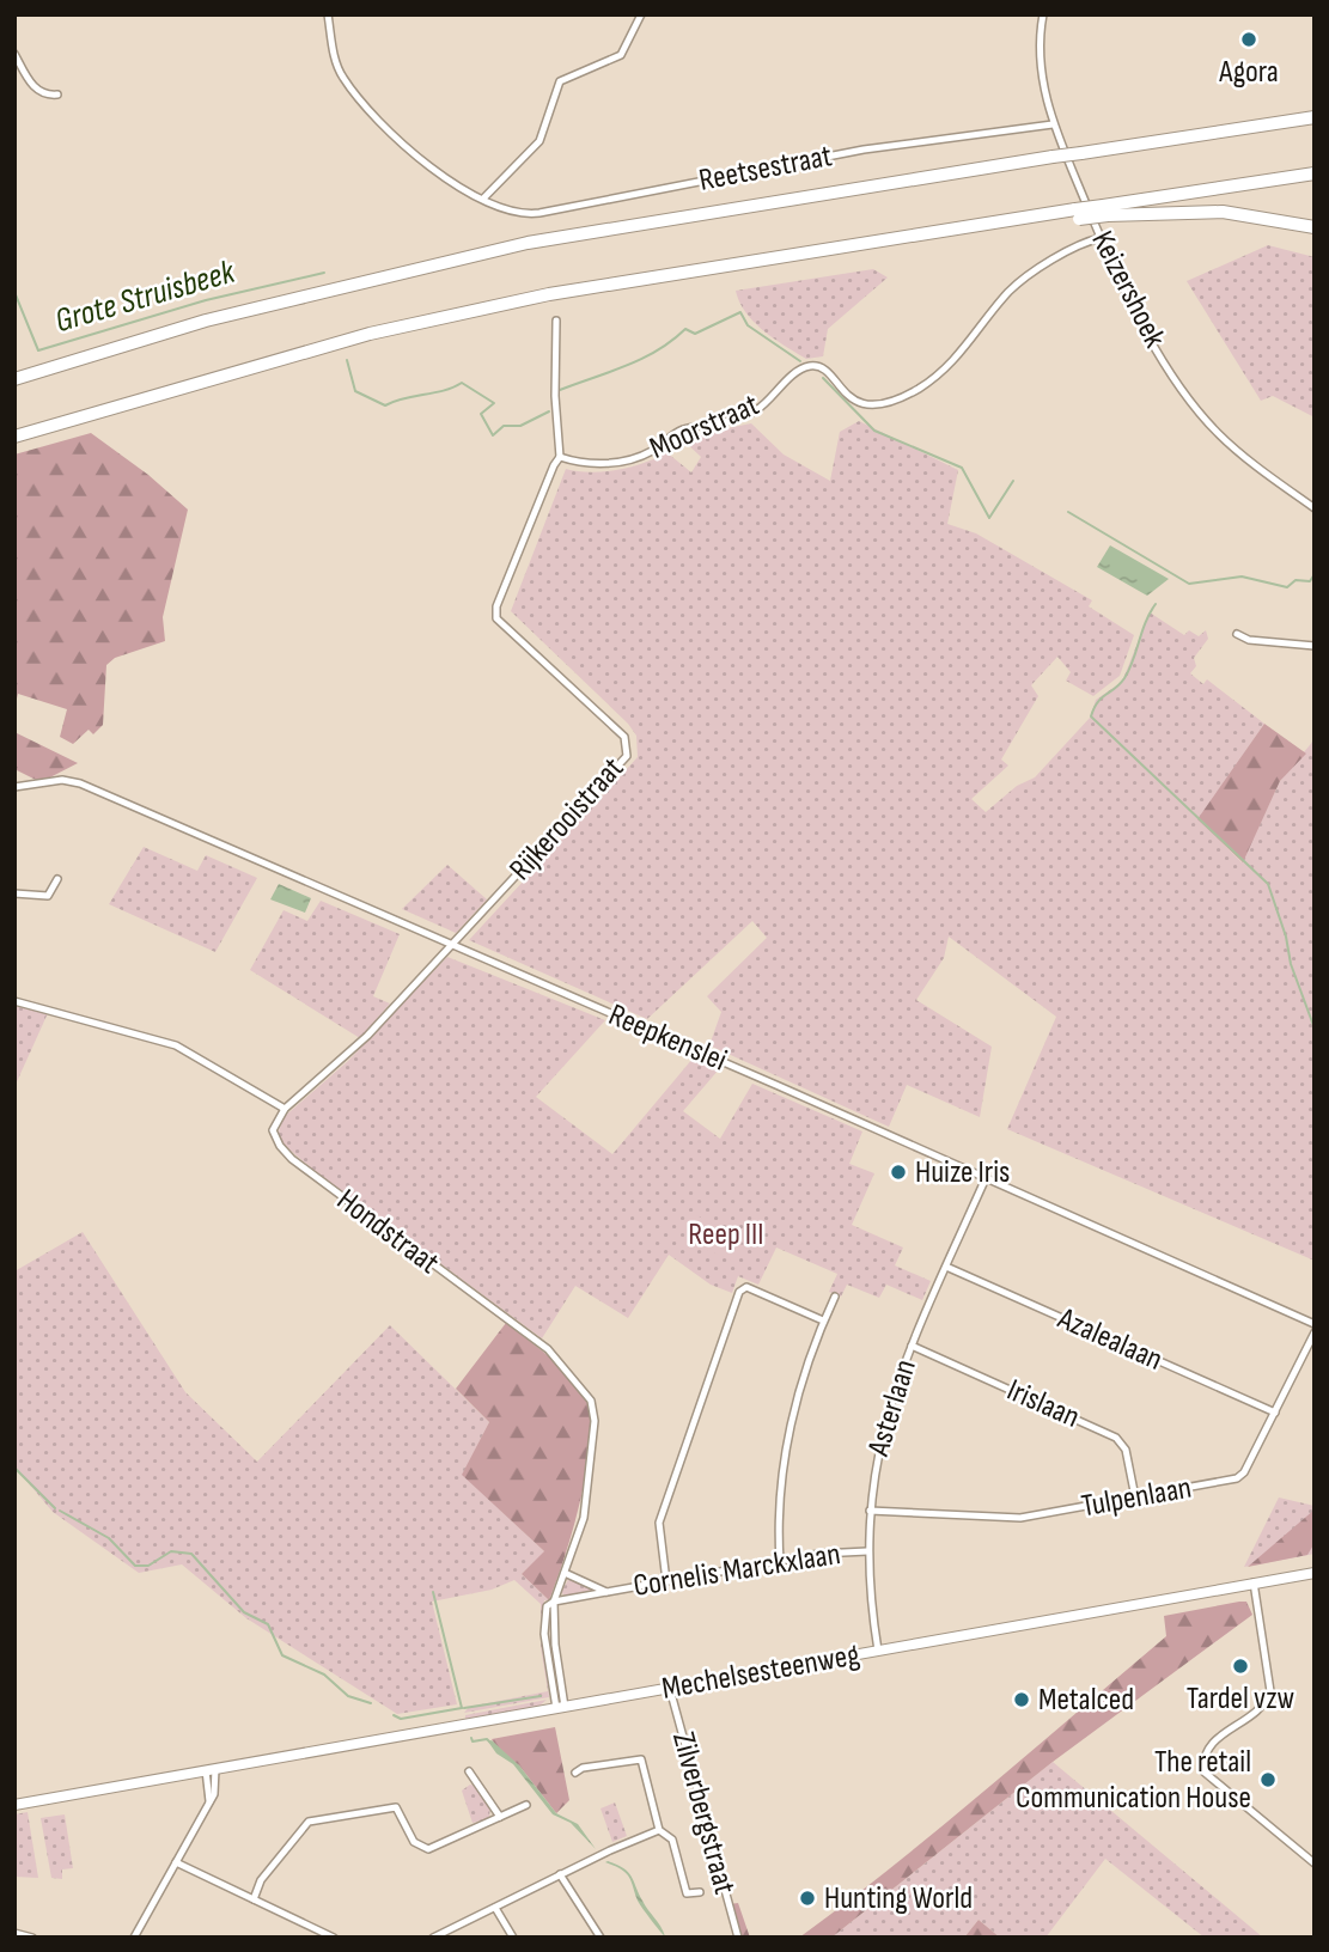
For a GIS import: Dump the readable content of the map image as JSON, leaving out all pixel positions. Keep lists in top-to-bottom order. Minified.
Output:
{"streets":{"main road":["Mechelsesteenweg"],"street":["Reetsestraat","Keizershoek","Moorstraat","Rijkerooistraat","Reepkenslei","Hondstraat","Azalealaan","Irislaan","Asterlaan","Tulpenlaan","Cornelis Marckxlaan","Zilverbergstraat"]},"crossings":[["Reetsestraat","Keizershoek"],["Keizershoek","Moorstraat"],["Moorstraat","Rijkerooistraat"],["Rijkerooistraat","Reepkenslei"],["Rijkerooistraat","Hondstraat"],["Reepkenslei","Asterlaan"],["Hondstraat","Cornelis Marckxlaan"],["Hondstraat","Mechelsesteenweg"],["Azalealaan","Asterlaan"],["Azalealaan","Tulpenlaan"],["Irislaan","Asterlaan"],["Irislaan","Tulpenlaan"],["Asterlaan","Tulpenlaan"],["Asterlaan","Cornelis Marckxlaan"],["Asterlaan","Mechelsesteenweg"],["Mechelsesteenweg","Zilverbergstraat"]],"water":["Grote Struisbeek"],"parks":["Reep III"],"places":["Agora","Huize Iris","Tardel vzw","Metalced","The retail Communication House","Hunting World"]}
